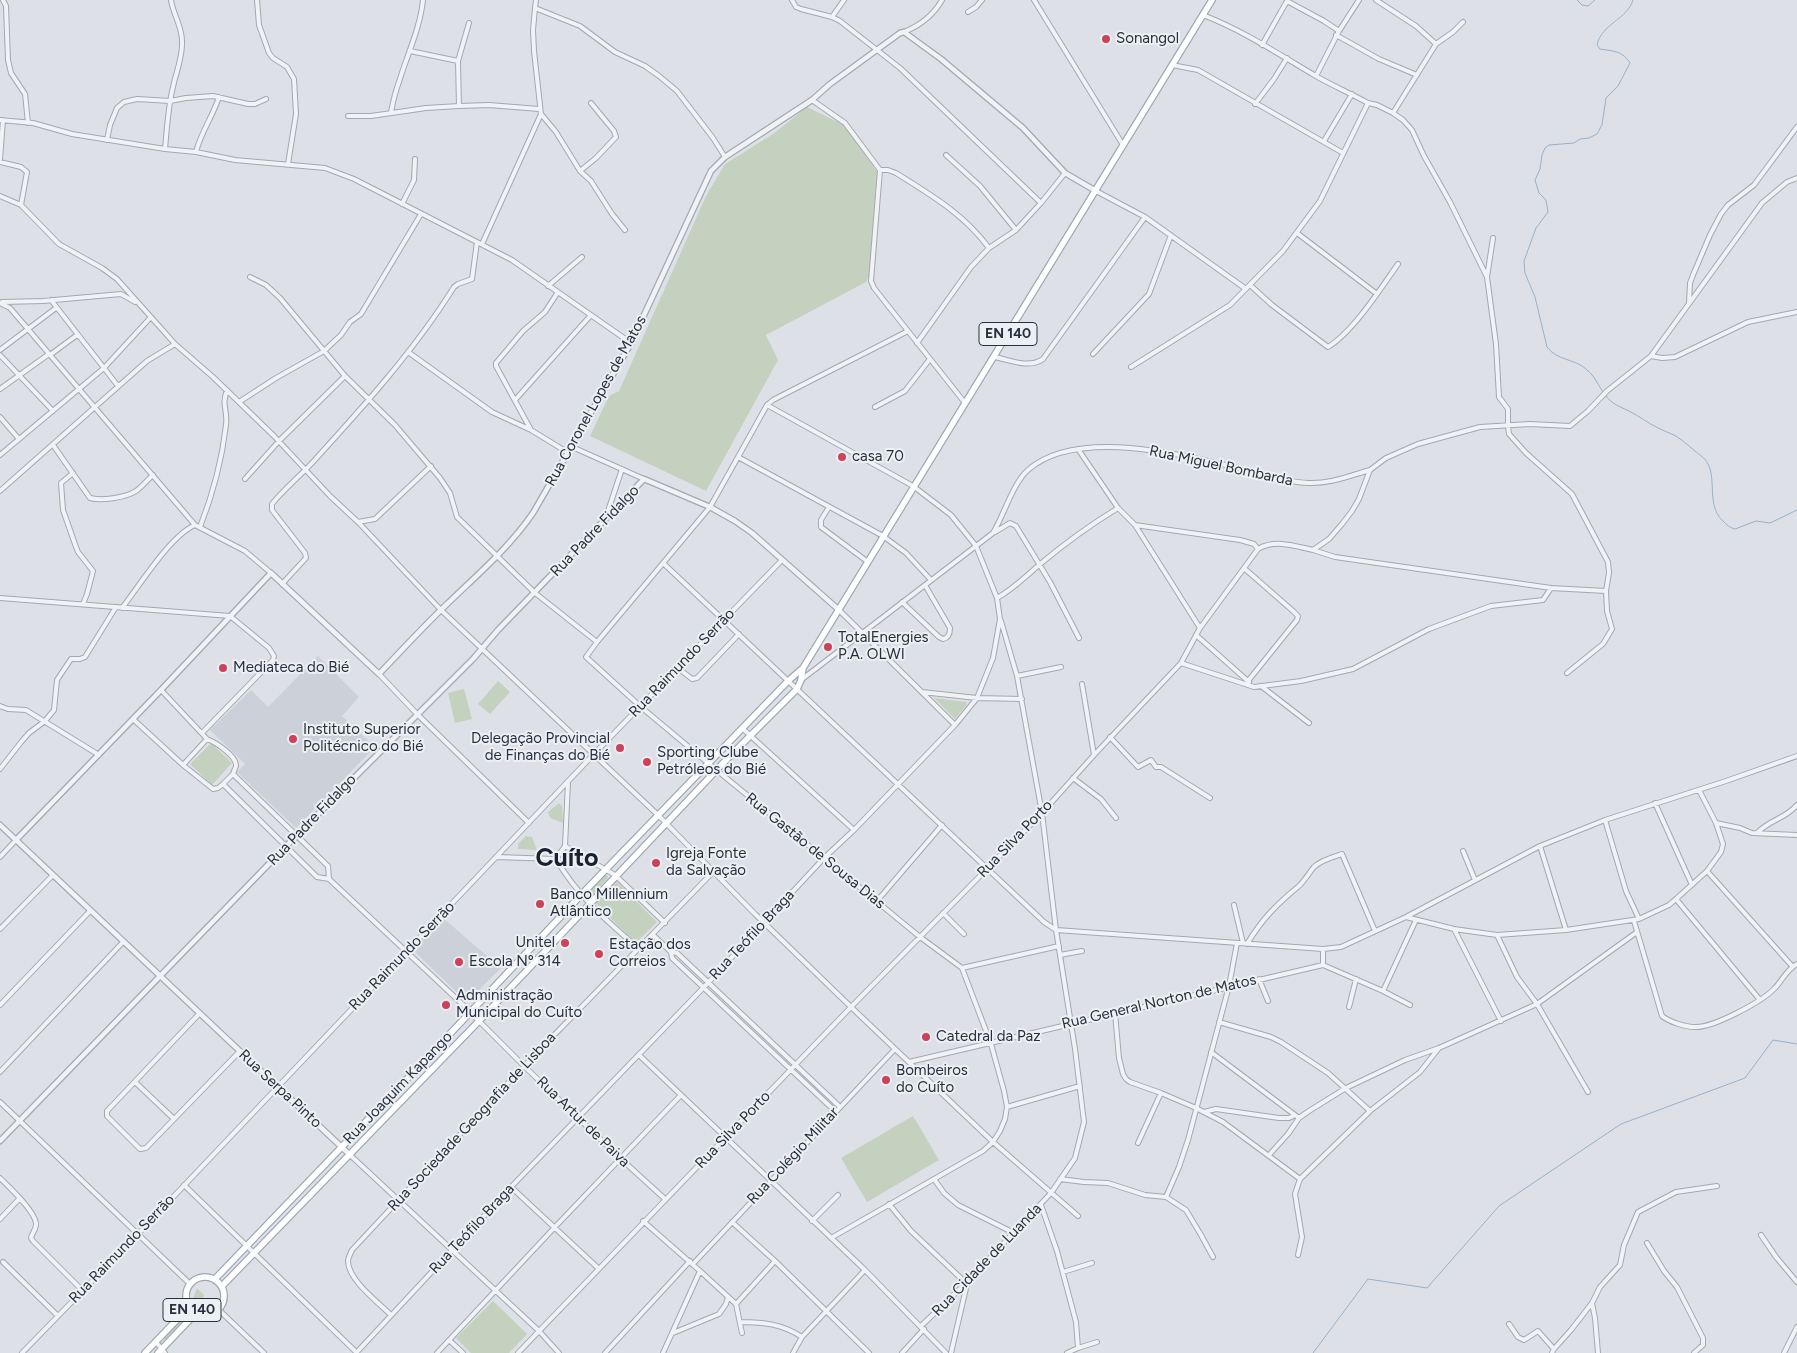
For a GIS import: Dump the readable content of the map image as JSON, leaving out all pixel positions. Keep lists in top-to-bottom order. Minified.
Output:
{"streets":{"main road":["EN 140","Rua Joaquim Kapango"],"street":["Rua Coronel Lopes de Matos","Rua Miguel Bombarda","Rua Padre Fidalgo","Rua Raimundo Serrão","Rua Silva Porto","Rua Gastão de Sousa Dias","Rua Teófilo Braga","Rua General Norton de Matos","Rua Serpa Pinto","Rua Sociedade Geografia de Lisboa","Rua Artur de Paiva","Rua Colégio Militar","Rua Cidade de Luanda"]},"crossings":[["EN 140","Rua Teófilo Braga"],["EN 140","Rua Joaquim Kapango"],["Rua Miguel Bombarda","Rua Teófilo Braga"],["Rua Miguel Bombarda","Rua Joaquim Kapango"],["Rua Padre Fidalgo","Rua Serpa Pinto"],["Rua Raimundo Serrão","Rua Gastão de Sousa Dias"],["Rua Raimundo Serrão","Rua Serpa Pinto"],["Rua Raimundo Serrão","Rua Artur de Paiva"],["Rua Silva Porto","Rua Gastão de Sousa Dias"],["Rua Silva Porto","Rua Serpa Pinto"],["Rua Silva Porto","Rua Artur de Paiva"],["Rua Silva Porto","Rua Cidade de Luanda"],["Rua Gastão de Sousa Dias","Rua Teófilo Braga"],["Rua Gastão de Sousa Dias","Rua Joaquim Kapango"],["Rua Teófilo Braga","Rua Serpa Pinto"],["Rua Teófilo Braga","Rua Sociedade Geografia de Lisboa"],["Rua Teófilo Braga","Rua Artur de Paiva"],["Rua Teófilo Braga","Rua Cidade de Luanda"],["Rua General Norton de Matos","Rua Cidade de Luanda"],["Rua Joaquim Kapango","Rua Serpa Pinto"],["Rua Joaquim Kapango","Rua Artur de Paiva"],["Rua Serpa Pinto","Rua Sociedade Geografia de Lisboa"],["Rua Sociedade Geografia de Lisboa","Rua Artur de Paiva"]],"districts":["Cuíto"],"places":["Sonangol","casa 70","TotalEnergies P.A. OLWI","Mediateca do Bié","Instituto Superior Politécnico do Bié","Delegação Provincial de Finanças do Bié","Sporting Clube Petróleos do Bié","Igreja Fonte da Salvação","Banco Millennium Atlântico","Unitel","Estação dos Correios","Escola Nº 314","Administração Municipal do Cuíto","Catedral da Paz","Bombeiros do Cuíto"]}
